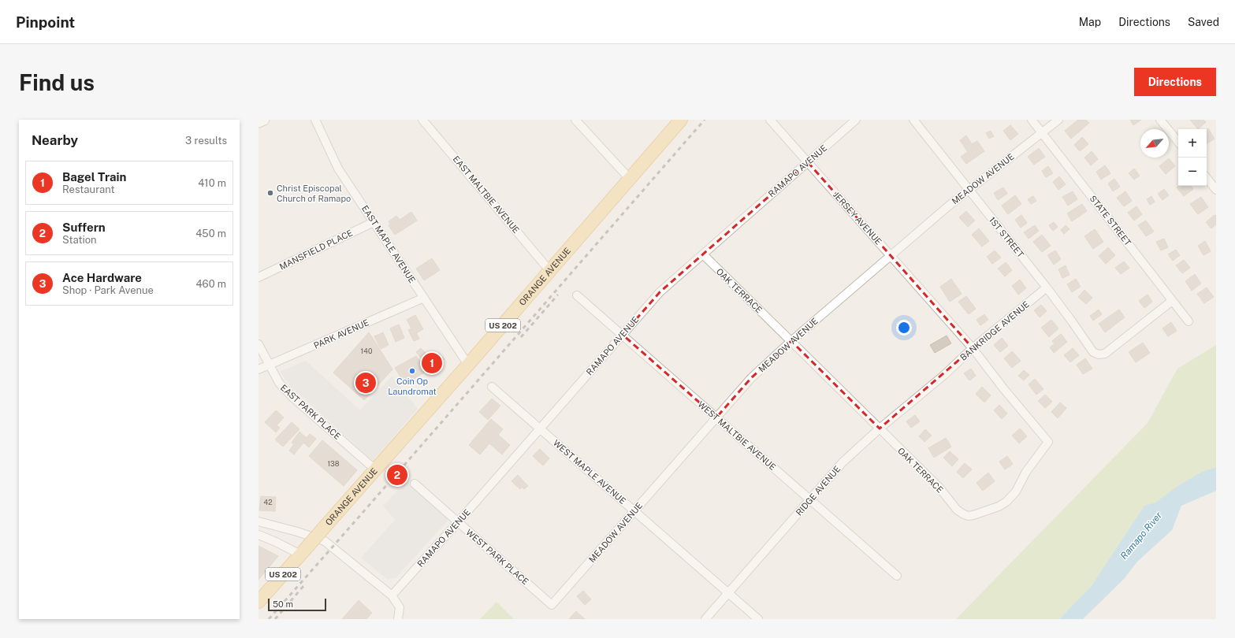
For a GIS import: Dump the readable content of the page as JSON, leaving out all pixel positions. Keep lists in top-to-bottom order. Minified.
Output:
{"streets":{"main road":["ORANGE AVENUE","US 202"],"street":["RAMAPO AVENUE","MEADOW AVENUE","EAST MALTBIE AVENUE","JERSEY AVENUE","STATE STREET","1ST STREET","EAST MAPLE AVENUE","MANSFIELD PLACE","OAK TERRACE","BANKRIDGE AVENUE","PARK AVENUE","EAST PARK PLACE","WEST MALTBIE AVENUE","WEST MAPLE AVENUE","RIDGE AVENUE","WEST PARK PLACE"]},"crossings":[["RAMAPO AVENUE","JERSEY AVENUE"],["RAMAPO AVENUE","OAK TERRACE"],["RAMAPO AVENUE","WEST MALTBIE AVENUE"],["RAMAPO AVENUE","WEST MAPLE AVENUE"],["RAMAPO AVENUE","WEST PARK PLACE"],["MEADOW AVENUE","JERSEY AVENUE"],["MEADOW AVENUE","STATE STREET"],["MEADOW AVENUE","1ST STREET"],["MEADOW AVENUE","OAK TERRACE"],["MEADOW AVENUE","WEST MALTBIE AVENUE"],["MEADOW AVENUE","WEST MAPLE AVENUE"],["MEADOW AVENUE","WEST PARK PLACE"],["EAST MALTBIE AVENUE","ORANGE AVENUE"],["JERSEY AVENUE","OAK TERRACE"],["STATE STREET","1ST STREET"],["1ST STREET","BANKRIDGE AVENUE"],["EAST MAPLE AVENUE","MANSFIELD PLACE"],["EAST MAPLE AVENUE","ORANGE AVENUE"],["EAST MAPLE AVENUE","PARK AVENUE"],["ORANGE AVENUE","EAST PARK PLACE"],["OAK TERRACE","BANKRIDGE AVENUE"],["OAK TERRACE","RIDGE AVENUE"],["BANKRIDGE AVENUE","RIDGE AVENUE"],["PARK AVENUE","EAST PARK PLACE"],["WEST MALTBIE AVENUE","RIDGE AVENUE"],["WEST MAPLE AVENUE","RIDGE AVENUE"]],"water":["Ramapo River"],"places":["Christ Episcopal Church of Ramapo","Coin Op Laundromat"],"house_numbers":["140","138","42"],"scale_bar":"50 m","north":"bottom left","page":{"header":"Pinpoint","nav":["Map","Directions","Saved"],"buttons":"Directions","title":"Find us","heading":["Nearby","3 results"],"map_buttons":["+","−"],"list":[{"mark":"1","name":"Bagel Train","note":"Restaurant","value":"410 m"},{"mark":"2","name":"Suffern","note":"Station","value":"450 m"},{"mark":"3","name":"Ace Hardware","note":"Shop · Park Avenue","value":"460 m"}],"pins":["1","3","2"],"scale":"50 m"}}
